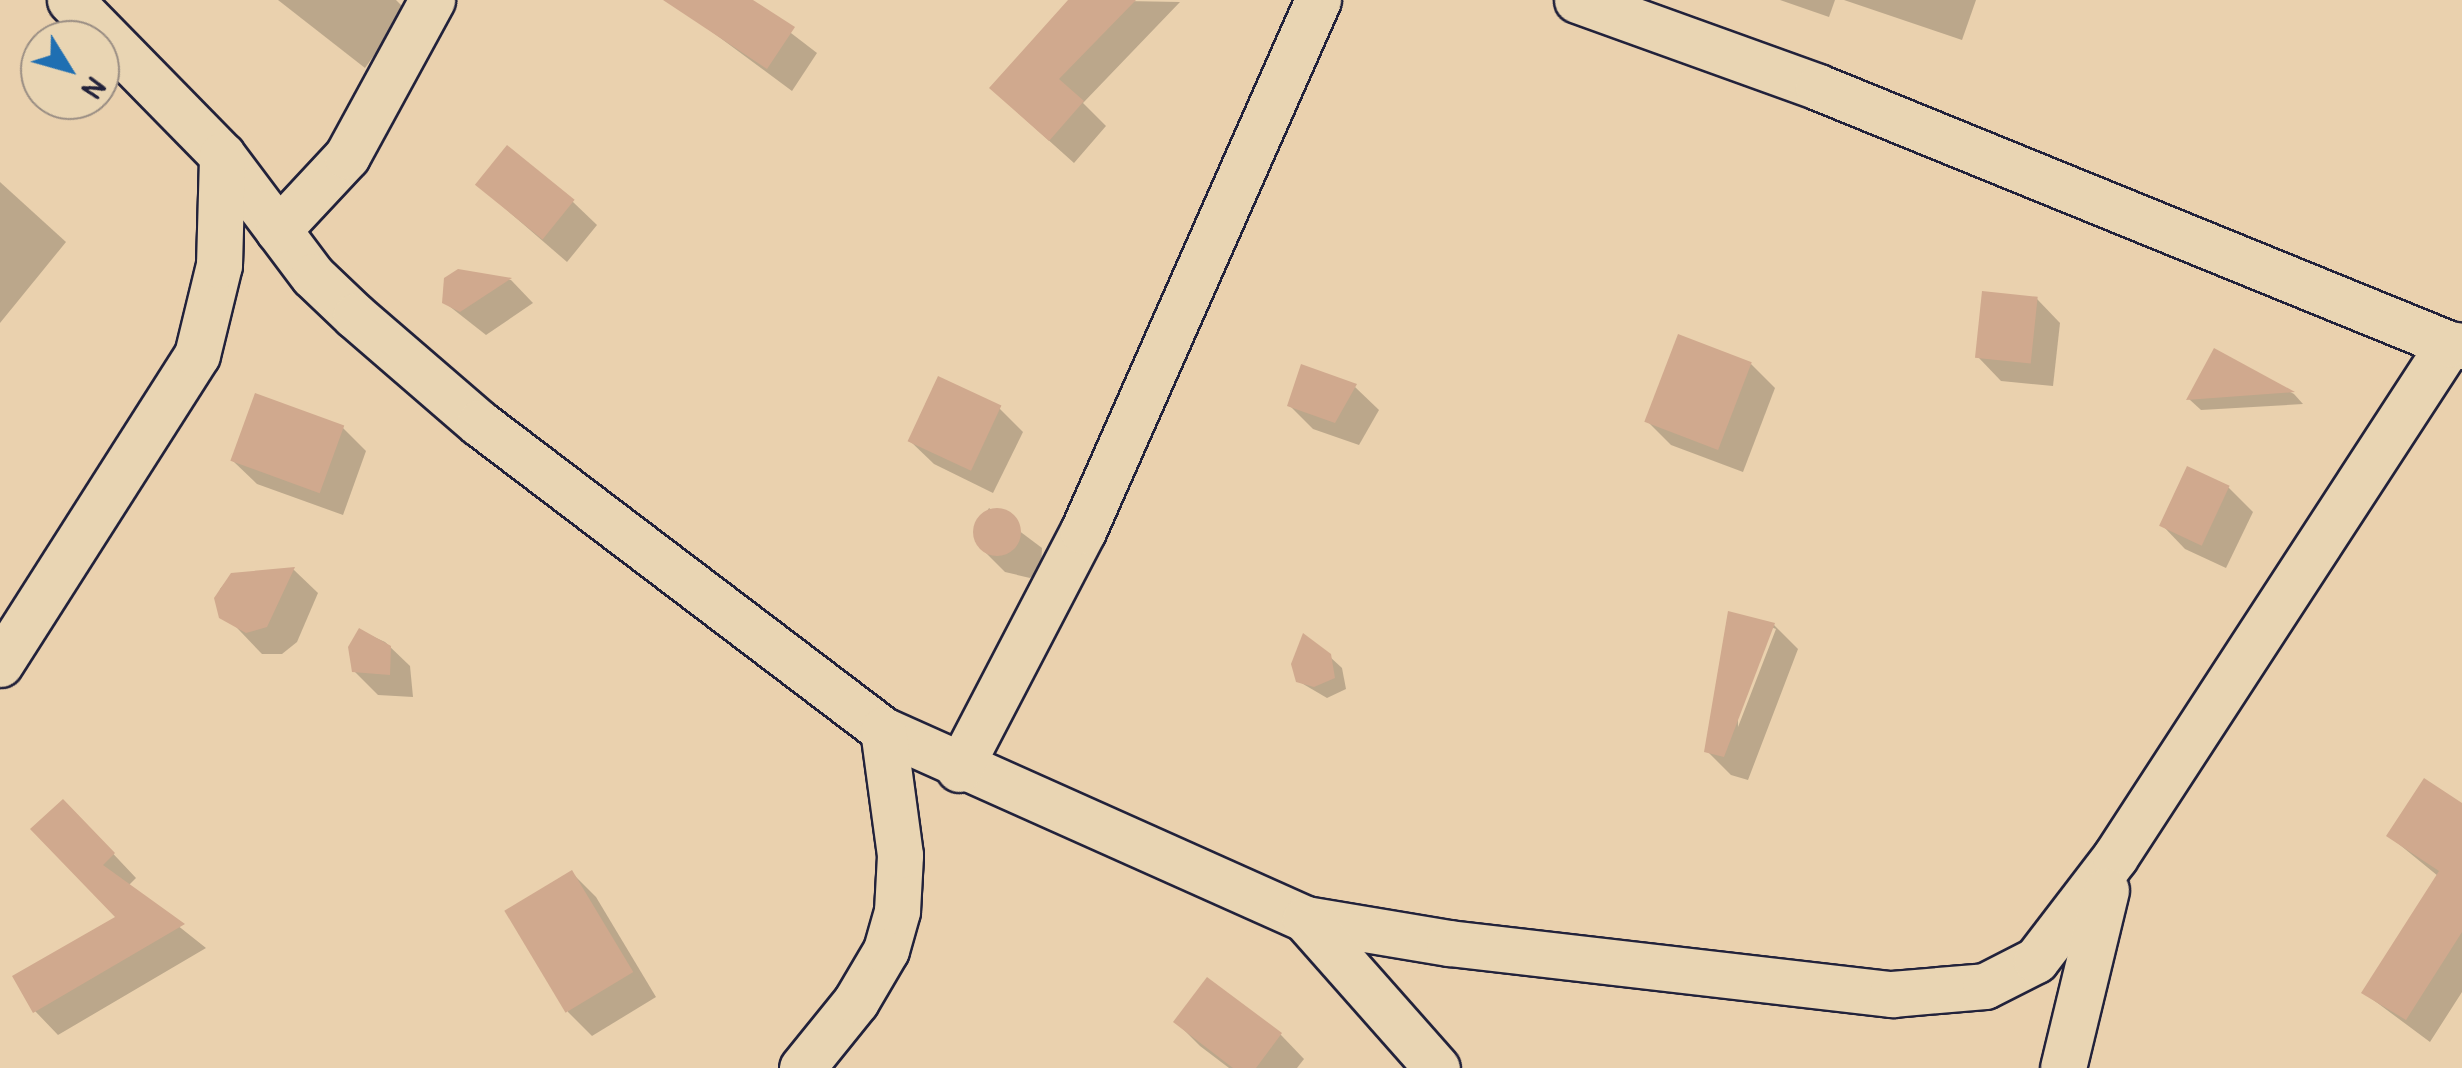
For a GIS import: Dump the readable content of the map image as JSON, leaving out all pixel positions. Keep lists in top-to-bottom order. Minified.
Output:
{"north":"bottom right"}
